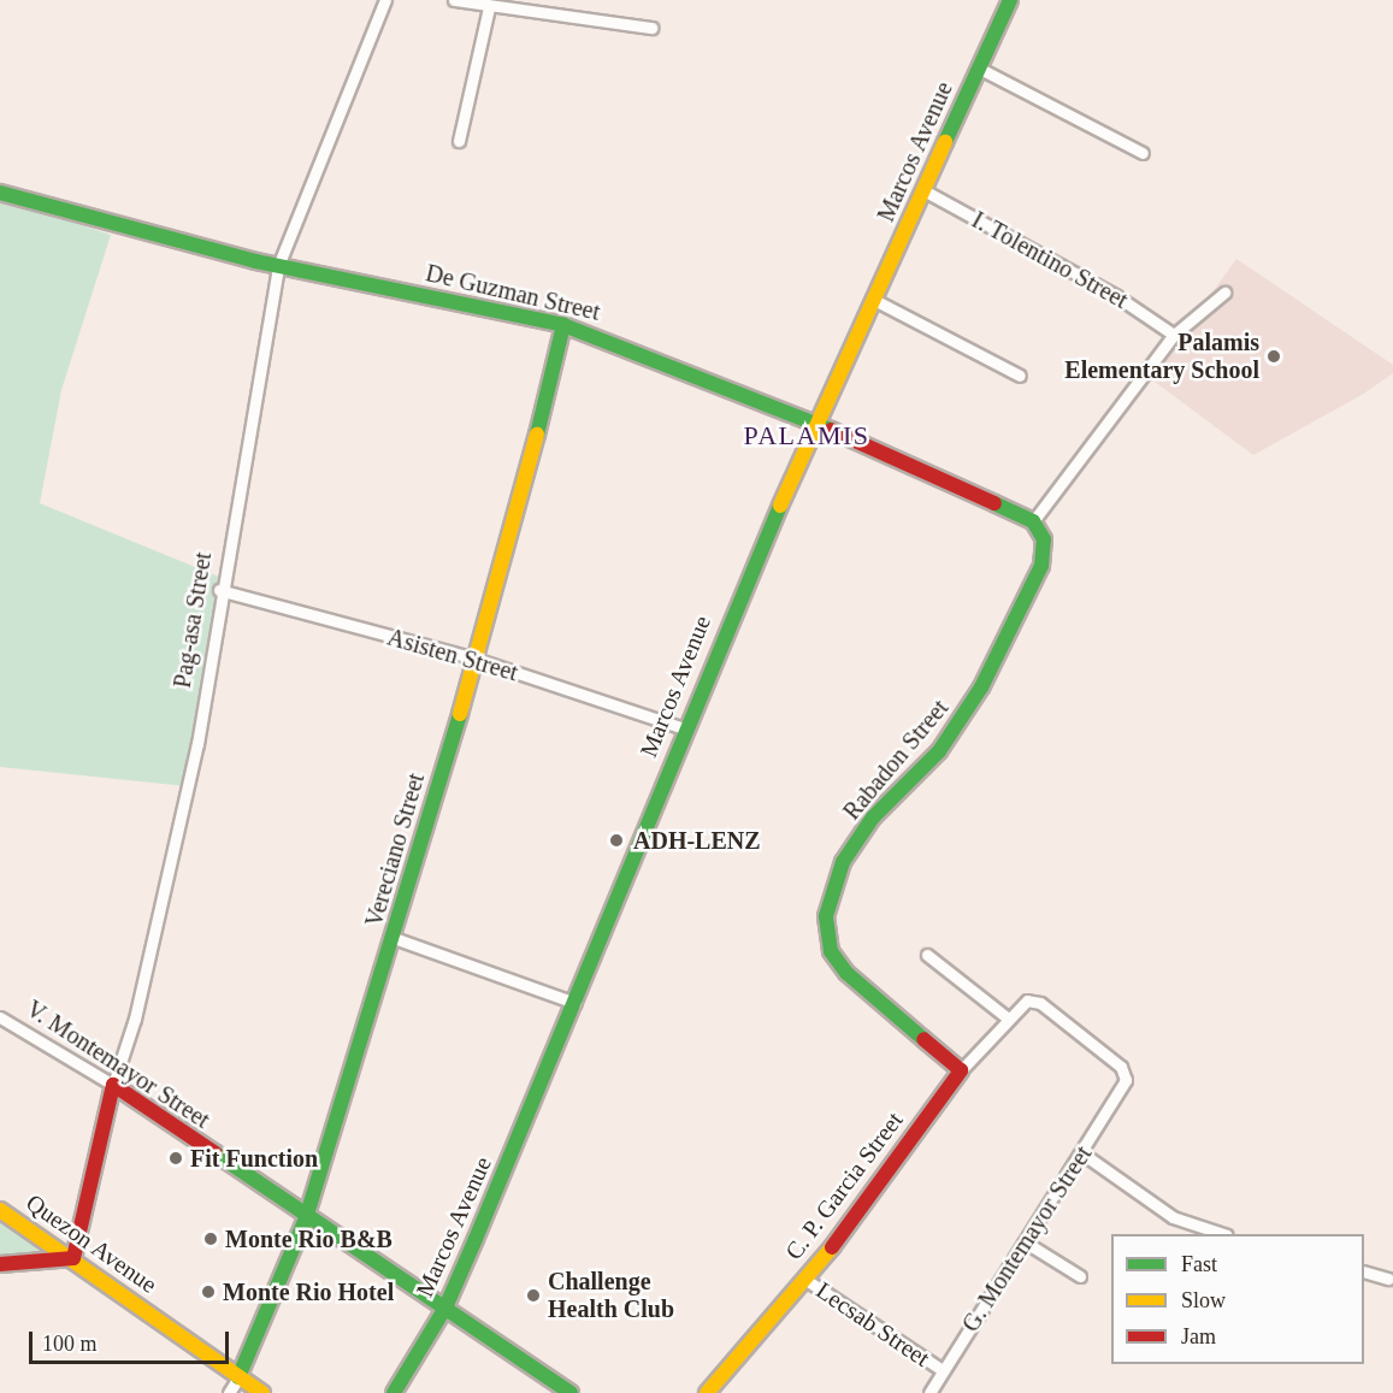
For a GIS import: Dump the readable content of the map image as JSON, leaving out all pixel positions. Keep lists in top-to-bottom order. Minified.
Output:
{"streets":{"street":["Marcos Avenue","I. Tolentino Street","De Guzman Street","Pag-asa Street","Asisten Street","Rabadon Street","Vereciano Street","V. Montemayor Street","C. P. Garcia Street","G. Montemayor Street","Quezon Avenue","Lecsab Street"]},"crossings":[["Marcos Avenue","I. Tolentino Street"],["Marcos Avenue","De Guzman Street"],["Marcos Avenue","Asisten Street"],["Marcos Avenue","V. Montemayor Street"],["De Guzman Street","Pag-asa Street"],["De Guzman Street","Rabadon Street"],["De Guzman Street","Vereciano Street"],["Pag-asa Street","Asisten Street"],["Pag-asa Street","V. Montemayor Street"],["Pag-asa Street","Quezon Avenue"],["Asisten Street","Vereciano Street"],["Rabadon Street","C. P. Garcia Street"],["Vereciano Street","V. Montemayor Street"],["Vereciano Street","Quezon Avenue"],["C. P. Garcia Street","G. Montemayor Street"],["C. P. Garcia Street","Lecsab Street"],["G. Montemayor Street","Lecsab Street"]],"districts":["PALAMIS"],"places":["Palamis Elementary School","ADH-LENZ","Fit Function","Monte Rio B&B","Monte Rio Hotel","Challenge Health Club"],"legend":["Fast","Slow","Jam"],"scale_bar":"100 m"}
